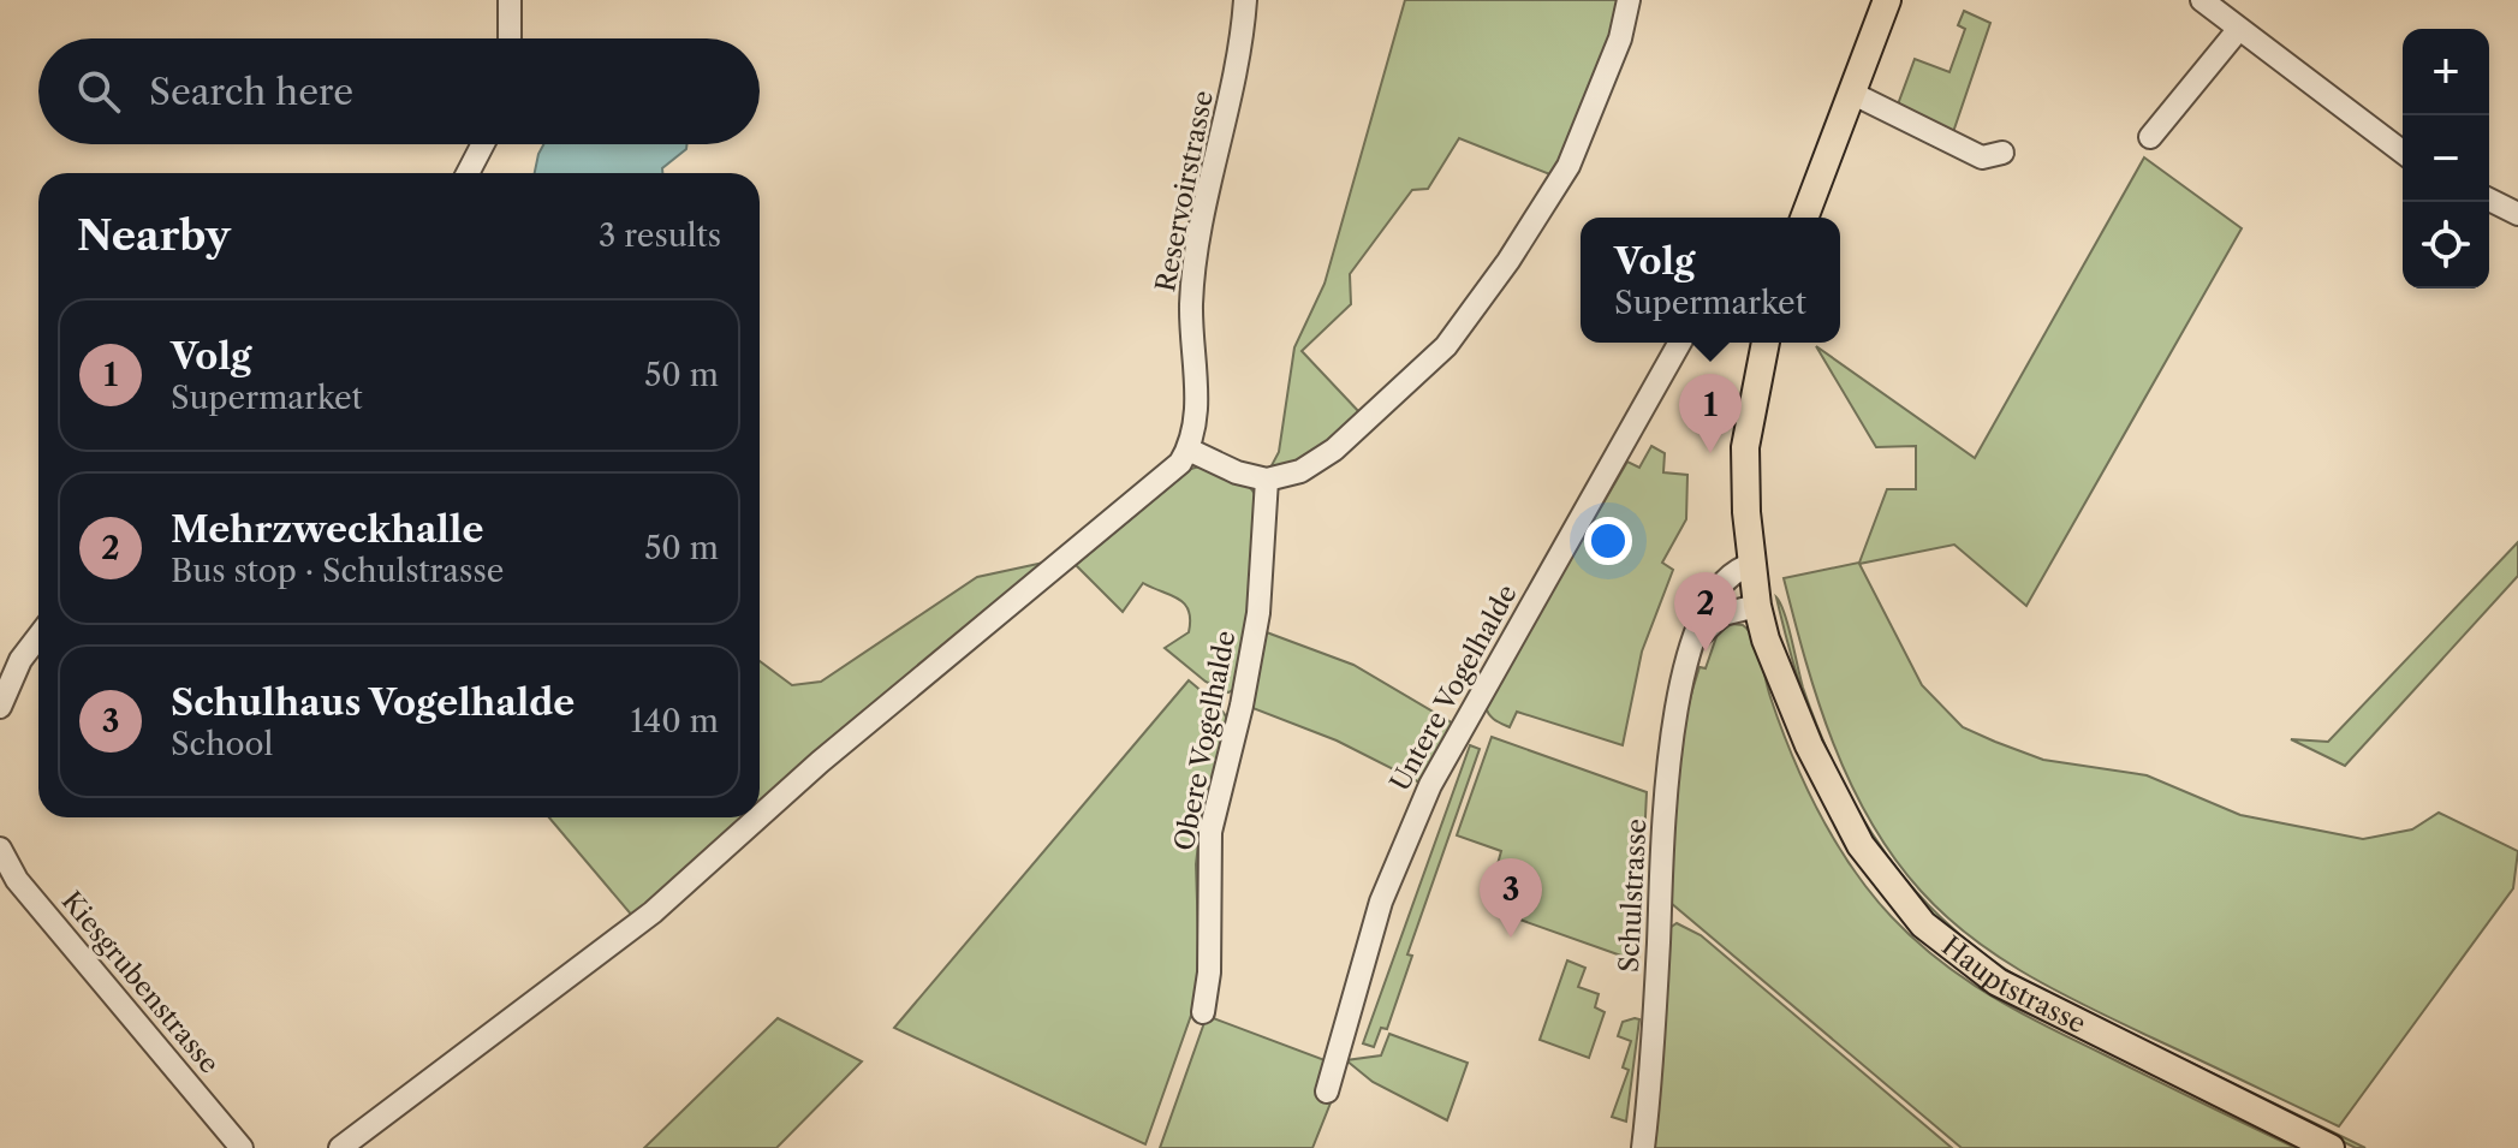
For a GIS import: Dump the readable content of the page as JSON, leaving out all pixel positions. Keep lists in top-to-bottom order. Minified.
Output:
{"streets":{"main road":["Hauptstrasse"],"street":["Reservoirstrasse","Untere Vogelhalde","Obere Vogelhalde","Schulstrasse","Kiesgrubenstrasse"]},"crossings":[["Schulstrasse","Hauptstrasse"]],"page":{"map_buttons":["+","−"],"search":"Search here","heading":["Nearby","3 results"],"popup":["Volg","Supermarket"],"list":[{"mark":"1","name":"Volg","note":"Supermarket","value":"50 m"},{"mark":"2","name":"Mehrzweckhalle","note":"Bus stop · Schulstrasse","value":"50 m"},{"mark":"3","name":"Schulhaus Vogelhalde","note":"School","value":"140 m"}],"pins":["1","2","3"]}}
